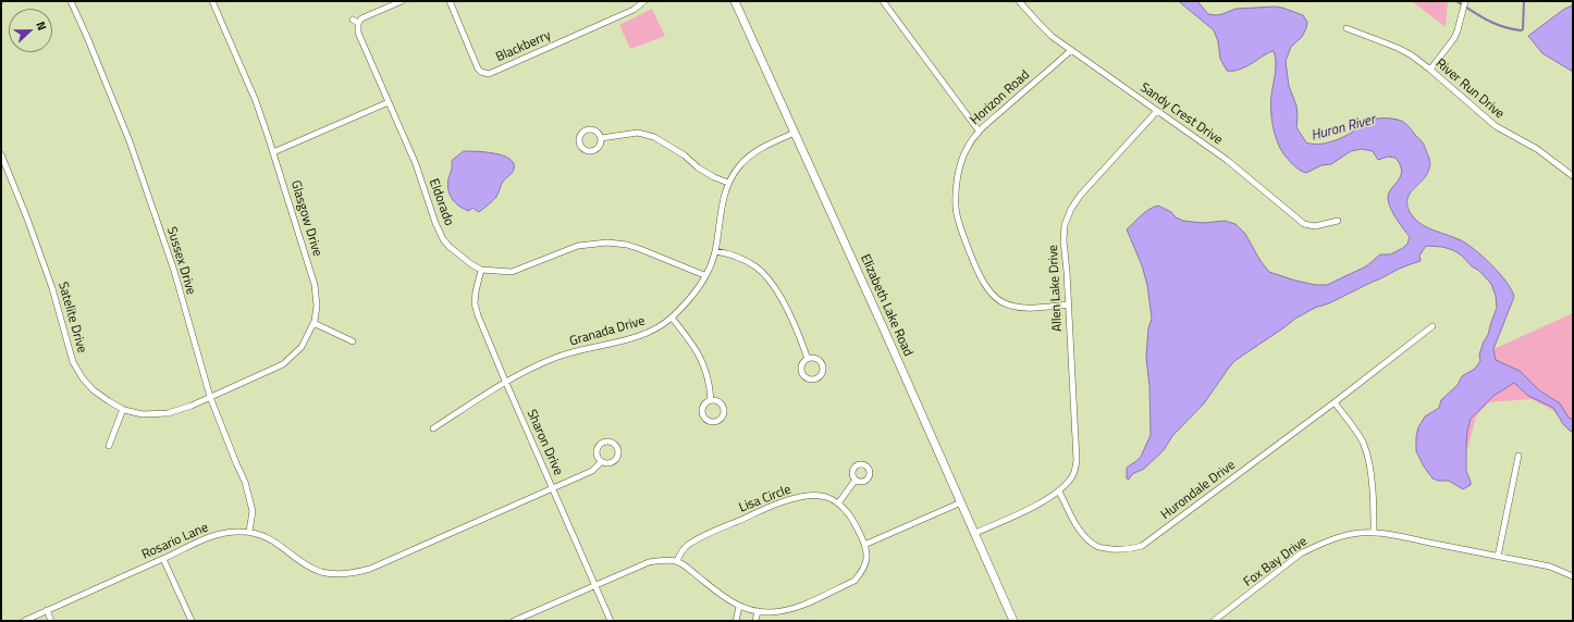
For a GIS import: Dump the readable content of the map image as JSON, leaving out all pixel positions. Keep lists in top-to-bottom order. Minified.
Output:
{"streets":{"street":["Blackberry","River Run Drive","Horizon Road","Sandy Crest Drive","Eldorado","Glasgow Drive","Sussex Drive","Allen Lake Drive","Elizabeth Lake Road","Satelite Drive","Granada Drive","Sharon Drive","Hurondale Drive","Lisa Circle","Rosario Lane","Fox Bay Drive"]},"crossings":[["Horizon Road","Sandy Crest Drive"],["Horizon Road","Allen Lake Drive"],["Sandy Crest Drive","Allen Lake Drive"],["Eldorado","Granada Drive"],["Eldorado","Sharon Drive"],["Glasgow Drive","Sussex Drive"],["Glasgow Drive","Satelite Drive"],["Sussex Drive","Satelite Drive"],["Sussex Drive","Rosario Lane"],["Allen Lake Drive","Hurondale Drive"],["Elizabeth Lake Road","Granada Drive"],["Granada Drive","Sharon Drive"],["Sharon Drive","Rosario Lane"]],"water":["Huron River"],"north":"right"}
